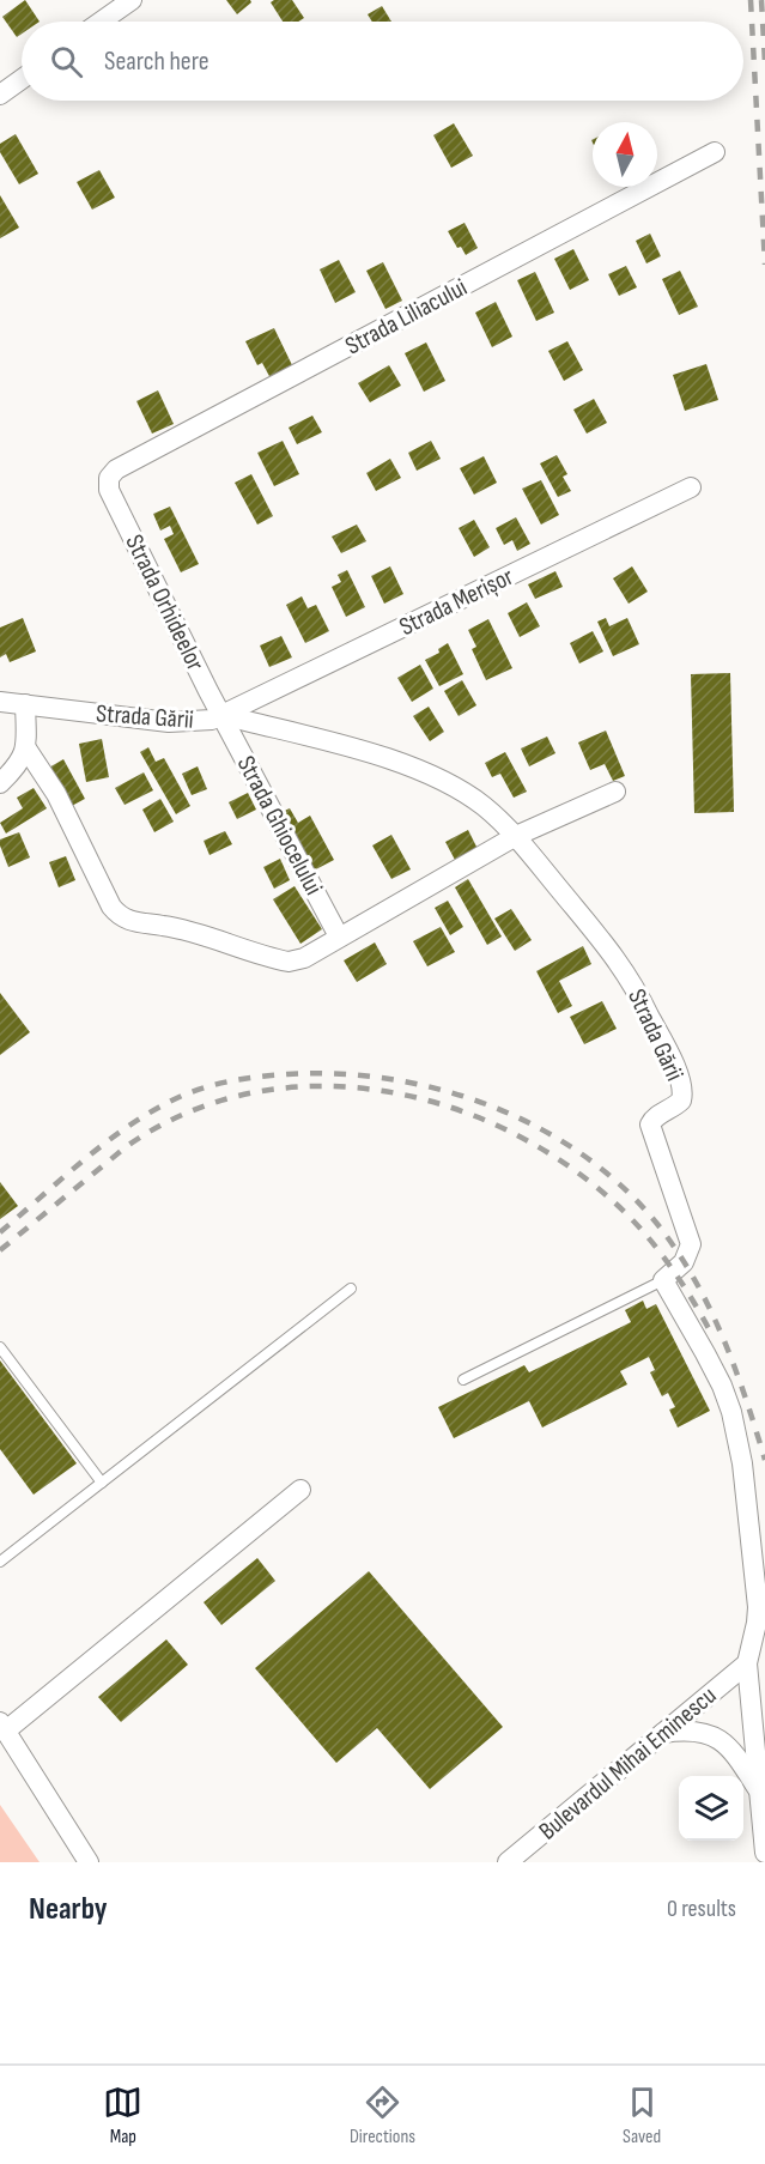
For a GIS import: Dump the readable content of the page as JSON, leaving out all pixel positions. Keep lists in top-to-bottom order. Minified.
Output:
{"streets":{"street":["Strada Liliacului","Strada Merișor","Strada Orhideelor","Strada Gării","Strada Ghiocelului","Bulevardul Mihai Eminescu"]},"crossings":[["Strada Liliacului","Strada Orhideelor"],["Strada Merișor","Strada Orhideelor"],["Strada Merișor","Strada Gării"],["Strada Merișor","Strada Ghiocelului"],["Strada Orhideelor","Strada Gării"],["Strada Orhideelor","Strada Ghiocelului"],["Strada Gării","Strada Ghiocelului"]],"north":"top","page":{"search":"Search here","heading":["Nearby","0 results"],"nav":["Map","Directions","Saved"]}}
